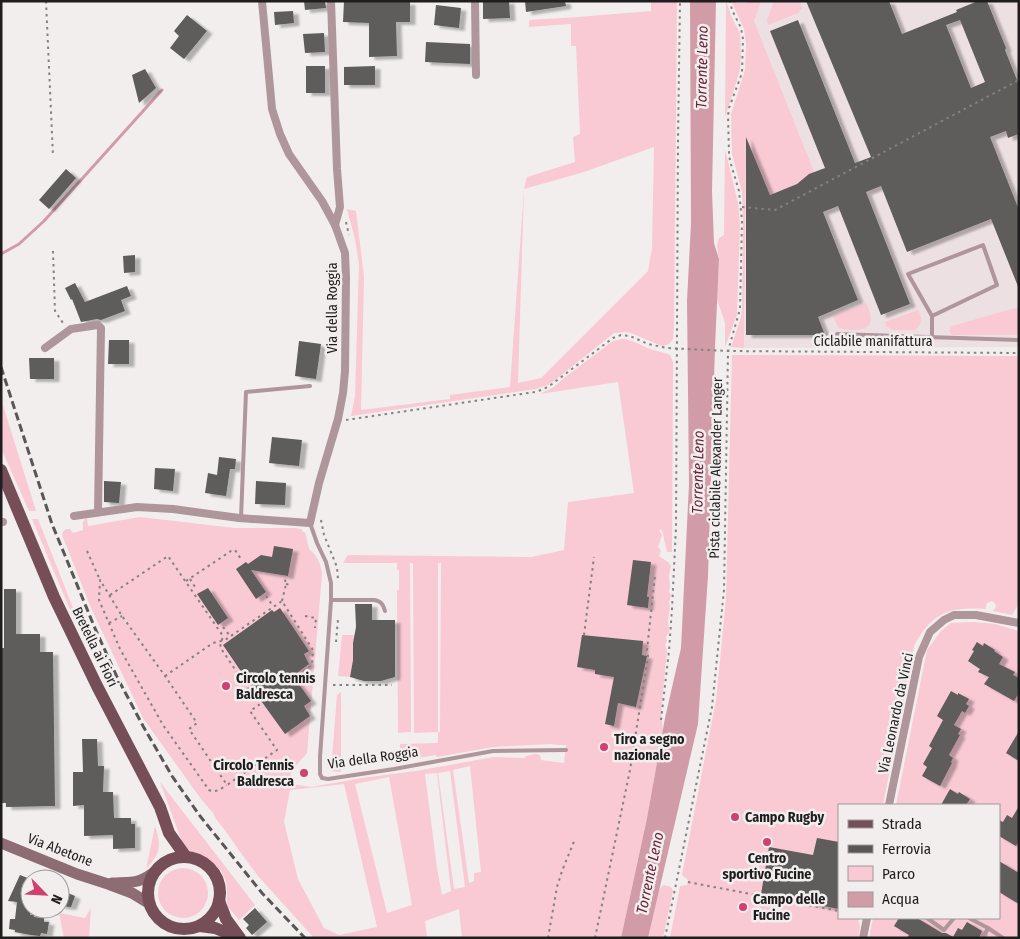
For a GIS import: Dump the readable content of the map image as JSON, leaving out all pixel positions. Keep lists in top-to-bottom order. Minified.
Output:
{"streets":{"main road":["Bretella ai Fiori","Via Abetone"],"street":["Via della Roggia","Via Leonardo da Vinci"],"path":["Ciclabile manifattura","Pista ciclabile Alexander Langer"]},"crossings":[["Via della Roggia","Ciclabile manifattura"],["Ciclabile manifattura","Pista ciclabile Alexander Langer"],["Bretella ai Fiori","Via Abetone"]],"water":["Torrente Leno"],"places":["Circolo tennis Baldresca","Tiro a segno nazionale","Circolo Tennis Baldresca","Campo Rugby","Centro sportivo Fucine","Campo delle Fucine"],"legend":["Strada","Ferrovia","Parco","Acqua"],"north":"bottom right"}
